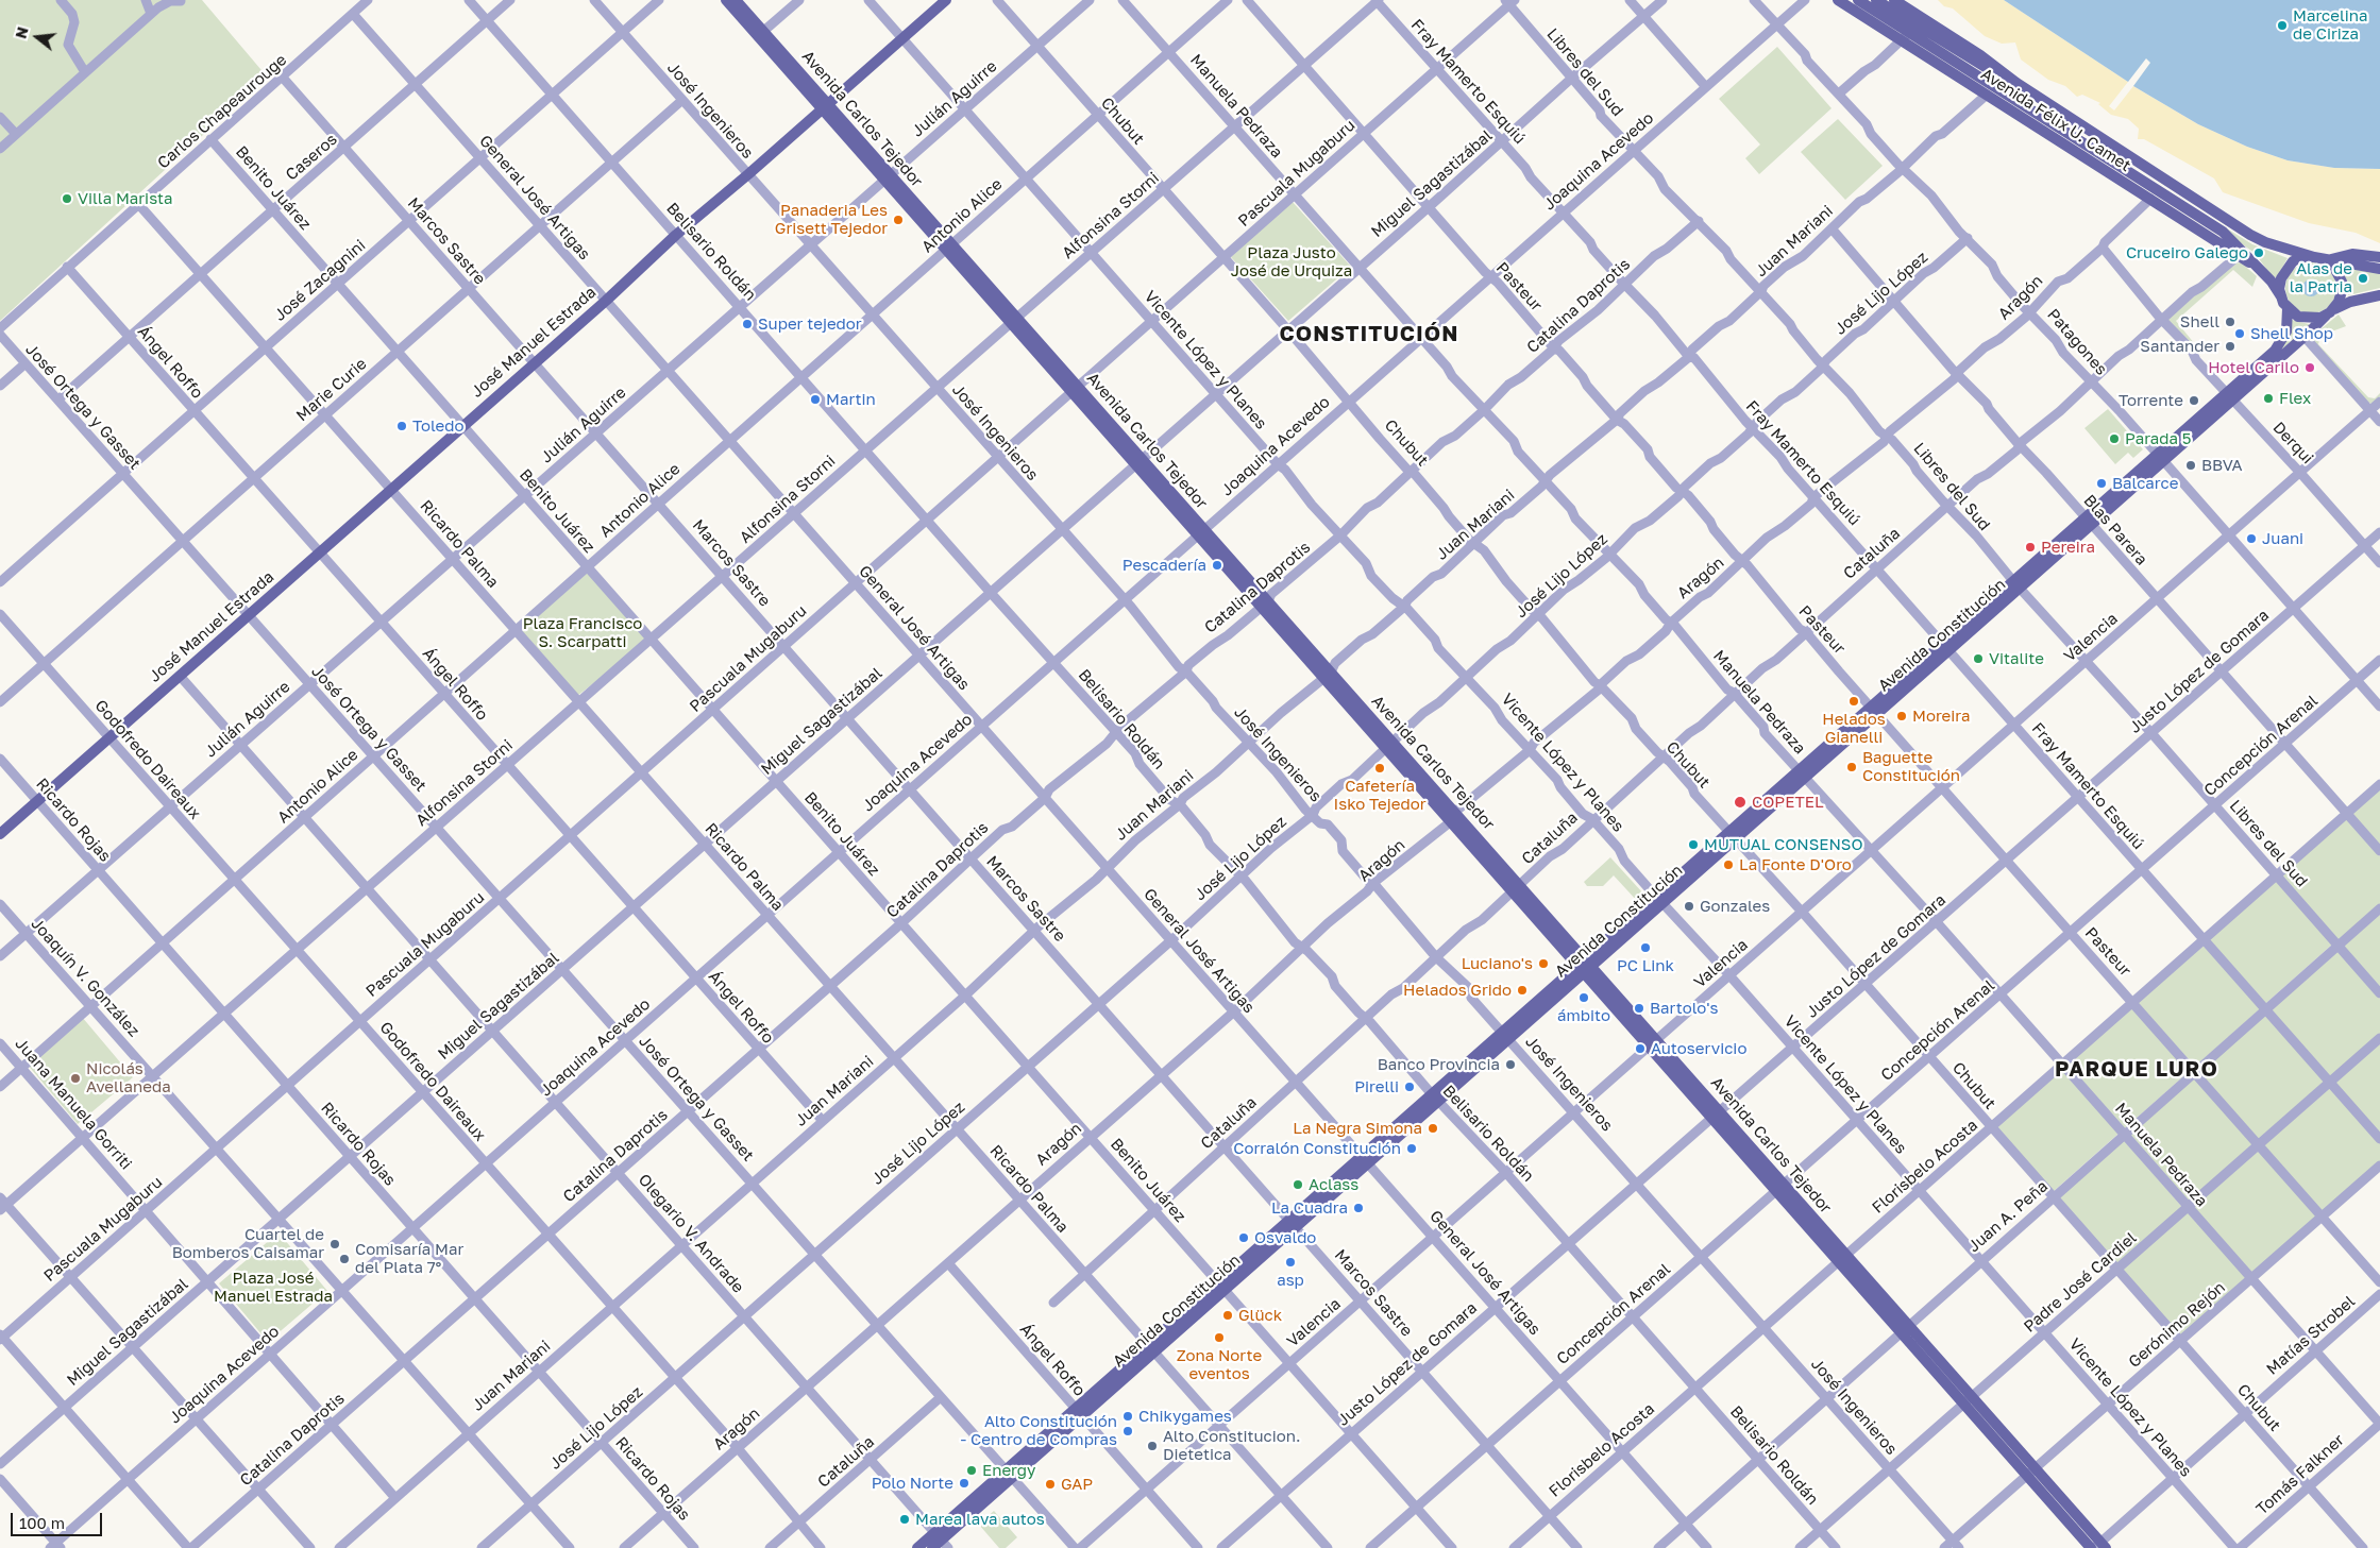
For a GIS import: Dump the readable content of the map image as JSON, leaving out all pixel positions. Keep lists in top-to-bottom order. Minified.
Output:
{"streets":{"main road":["Avenida Carlos Tejedor","Avenida Félix U. Camet","José Manuel Estrada","Avenida Constitución"],"street":["Libres del Sud","Fray Mamerto Esquiú","Julián Aguirre","Manuela Pedraza","José Ingenieros","Carlos Chapeaurouge","Chubut","Caseros","Joaquina Acevedo","Pascuala Mugaburu","Miguel Sagastizábal","Benito Juárez","General José Artigas","Antonio Alice","Alfonsina Storni","Marcos Sastre","Juan Mariani","Belisario Roldán","José Zacagnini","Pasteur","José Lijo López","Aragón","Catalina Daprotis","Patagones","Vicente López y Planes","Ángel Roffo","Marie Curie","José Ortega y Gasset","Derqui","Blas Parera","Ricardo Palma","Cataluña","Valencia","Justo López de Gomara","Concepción Arenal","Godofredo Daireaux","Ricardo Rojas","Joaquín V. González","Juana Manuela Gorriti","Florisbelo Acosta","Juan A. Peña","Olegario V. Andrade","Padre José Cardiel","Gerónimo Rejón","Matías Strobel","Tomás Falkner"]},"crossings":[["Libres del Sud","Joaquina Acevedo"],["Libres del Sud","Pascuala Mugaburu"],["Libres del Sud","Miguel Sagastizábal"],["Libres del Sud","Juan Mariani"],["Libres del Sud","José Lijo López"],["Libres del Sud","Aragón"],["Libres del Sud","Catalina Daprotis"],["Libres del Sud","Cataluña"],["Libres del Sud","Avenida Constitución"],["Libres del Sud","Valencia"],["Libres del Sud","Justo López de Gomara"],["Libres del Sud","Concepción Arenal"],["Libres del Sud","Florisbelo Acosta"],["Libres del Sud","Juan A. Peña"],["Fray Mamerto Esquiú","Joaquina Acevedo"],["Fray Mamerto Esquiú","Pascuala Mugaburu"],["Fray Mamerto Esquiú","Miguel Sagastizábal"],["Fray Mamerto Esquiú","Alfonsina Storni"],["Fray Mamerto Esquiú","Juan Mariani"],["Fray Mamerto Esquiú","José Lijo López"],["Fray Mamerto Esquiú","Aragón"],["Fray Mamerto Esquiú","Catalina Daprotis"],["Fray Mamerto Esquiú","Cataluña"],["Fray Mamerto Esquiú","Avenida Constitución"],["Fray Mamerto Esquiú","Valencia"],["Fray Mamerto Esquiú","Justo López de Gomara"],["Fray Mamerto Esquiú","Concepción Arenal"],["Fray Mamerto Esquiú","Florisbelo Acosta"],["Fray Mamerto Esquiú","Juan A. Peña"],["Fray Mamerto Esquiú","Padre José Cardiel"],["Julián Aguirre","José Ingenieros"],["Julián Aguirre","Avenida Carlos Tejedor"],["Julián Aguirre","Chubut"],["Julián Aguirre","Benito Juárez"],["Julián Aguirre","General José Artigas"],["Julián Aguirre","Marcos Sastre"],["Julián Aguirre","Belisario Roldán"],["Julián Aguirre","Vicente López y Planes"],["Julián Aguirre","Ángel Roffo"],["Julián Aguirre","José Ortega y Gasset"],["Julián Aguirre","Ricardo Palma"],["Julián Aguirre","Godofredo Daireaux"],["Julián Aguirre","Ricardo Rojas"],["Julián Aguirre","Joaquín V. González"],["Julián Aguirre","Olegario V. Andrade"],["Manuela Pedraza","Joaquina Acevedo"],["Manuela Pedraza","Pascuala Mugaburu"],["Manuela Pedraza","Miguel Sagastizábal"],["Manuela Pedraza","Antonio Alice"],["Manuela Pedraza","Alfonsina Storni"],["Manuela Pedraza","Juan Mariani"],["Manuela Pedraza","José Lijo López"],["Manuela Pedraza","Aragón"],["Manuela Pedraza","Catalina Daprotis"],["Manuela Pedraza","Cataluña"],["Manuela Pedraza","Avenida Constitución"],["Manuela Pedraza","Valencia"],["Manuela Pedraza","Justo López de Gomara"],["Manuela Pedraza","Concepción Arenal"],["Manuela Pedraza","Florisbelo Acosta"],["Manuela Pedraza","Juan A. Peña"],["Manuela Pedraza","Padre José Cardiel"],["Manuela Pedraza","Gerónimo Rejón"],["Manuela Pedraza","Matías Strobel"],["Manuela Pedraza","Tomás Falkner"],["José Ingenieros","Joaquina Acevedo"],["José Ingenieros","Pascuala Mugaburu"],["José Ingenieros","Miguel Sagastizábal"],["José Ingenieros","Antonio Alice"],["José Ingenieros","Alfonsina Storni"],["José Ingenieros","Juan Mariani"],["José Ingenieros","José Zacagnini"],["José Ingenieros","José Lijo López"],["José Ingenieros","Aragón"],["José Ingenieros","Catalina Daprotis"],["José Ingenieros","José Manuel Estrada"],["José Ingenieros","Marie Curie"],["José Ingenieros","Cataluña"],["José Ingenieros","Avenida Constitución"],["José Ingenieros","Valencia"],["José Ingenieros","Justo López de Gomara"],["José Ingenieros","Concepción Arenal"],["José Ingenieros","Florisbelo Acosta"],["José Ingenieros","Juan A. Peña"],["José Ingenieros","Padre José Cardiel"],["José Ingenieros","Gerónimo Rejón"],["Carlos Chapeaurouge","Benito Juárez"],["Carlos Chapeaurouge","General José Artigas"],["Carlos Chapeaurouge","Marcos Sastre"],["Carlos Chapeaurouge","Ángel Roffo"],["Carlos Chapeaurouge","Ricardo Palma"],["Avenida Carlos Tejedor","Joaquina Acevedo"],["Avenida Carlos Tejedor","Pascuala Mugaburu"],["Avenida Carlos Tejedor","Miguel Sagastizábal"],["Avenida Carlos Tejedor","Antonio Alice"],["Avenida Carlos Tejedor","Alfonsina Storni"],["Avenida Carlos Tejedor","Juan Mariani"],["Avenida Carlos Tejedor","José Lijo López"],["Avenida Carlos Tejedor","Aragón"],["Avenida Carlos Tejedor","Catalina Daprotis"],["Avenida Carlos Tejedor","José Manuel Estrada"],["Avenida Carlos Tejedor","Cataluña"],["Avenida Carlos Tejedor","Avenida Constitución"],["Avenida Carlos Tejedor","Valencia"],["Avenida Carlos Tejedor","Justo López de Gomara"],["Avenida Carlos Tejedor","Concepción Arenal"],["Avenida Carlos Tejedor","Florisbelo Acosta"],["Avenida Carlos Tejedor","Juan A. Peña"],["Avenida Carlos Tejedor","Padre José Cardiel"],["Avenida Carlos Tejedor","Gerónimo Rejón"],["Avenida Carlos Tejedor","Matías Strobel"],["Avenida Félix U. Camet","Juan Mariani"],["Avenida Félix U. Camet","Aragón"],["Avenida Félix U. Camet","Cataluña"],["Avenida Félix U. Camet","Avenida Constitución"],["Chubut","Joaquina Acevedo"],["Chubut","Pascuala Mugaburu"],["Chubut","Miguel Sagastizábal"],["Chubut","Antonio Alice"],["Chubut","Alfonsina Storni"],["Chubut","Juan Mariani"],["Chubut","José Lijo López"],["Chubut","Aragón"],["Chubut","Catalina Daprotis"],["Chubut","Cataluña"],["Chubut","Avenida Constitución"],["Chubut","Valencia"],["Chubut","Justo López de Gomara"],["Chubut","Concepción Arenal"],["Chubut","Florisbelo Acosta"],["Chubut","Juan A. Peña"],["Chubut","Padre José Cardiel"],["Chubut","Gerónimo Rejón"],["Chubut","Matías Strobel"],["Chubut","Tomás Falkner"],["Caseros","Benito Juárez"],["Caseros","General José Artigas"],["Caseros","Marcos Sastre"],["Caseros","Belisario Roldán"],["Caseros","Ángel Roffo"],["Caseros","José Ortega y Gasset"],["Caseros","Ricardo Palma"],["Joaquina Acevedo","Benito Juárez"],["Joaquina Acevedo","General José Artigas"],["Joaquina Acevedo","Marcos Sastre"],["Joaquina Acevedo","Belisario Roldán"],["Joaquina Acevedo","Pasteur"],["Joaquina Acevedo","Patagones"],["Joaquina Acevedo","Vicente López y Planes"],["Joaquina Acevedo","Ángel Roffo"],["Joaquina Acevedo","José Ortega y Gasset"],["Joaquina Acevedo","Ricardo Palma"],["Joaquina Acevedo","Godofredo Daireaux"],["Joaquina Acevedo","Ricardo Rojas"],["Joaquina Acevedo","Joaquín V. González"],["Joaquina Acevedo","Juana Manuela Gorriti"],["Joaquina Acevedo","Olegario V. Andrade"],["Pascuala Mugaburu","Benito Juárez"],["Pascuala Mugaburu","General José Artigas"],["Pascuala Mugaburu","Marcos Sastre"],["Pascuala Mugaburu","Belisario Roldán"],["Pascuala Mugaburu","Pasteur"],["Pascuala Mugaburu","Vicente López y Planes"],["Pascuala Mugaburu","Ángel Roffo"],["Pascuala Mugaburu","José Ortega y Gasset"],["Pascuala Mugaburu","Ricardo Palma"],["Pascuala Mugaburu","Godofredo Daireaux"],["Pascuala Mugaburu","Ricardo Rojas"],["Pascuala Mugaburu","Joaquín V. González"],["Pascuala Mugaburu","Juana Manuela Gorriti"],["Pascuala Mugaburu","Olegario V. Andrade"],["Miguel Sagastizábal","Benito Juárez"],["Miguel Sagastizábal","General José Artigas"],["Miguel Sagastizábal","Marcos Sastre"],["Miguel Sagastizábal","Belisario Roldán"],["Miguel Sagastizábal","Pasteur"],["Miguel Sagastizábal","Vicente López y Planes"],["Miguel Sagastizábal","Ángel Roffo"],["Miguel Sagastizábal","José Ortega y Gasset"],["Miguel Sagastizábal","Ricardo Palma"],["Miguel Sagastizábal","Godofredo Daireaux"],["Miguel Sagastizábal","Ricardo Rojas"],["Miguel Sagastizábal","Joaquín V. González"],["Miguel Sagastizábal","Juana Manuela Gorriti"],["Miguel Sagastizábal","Olegario V. Andrade"],["Benito Juárez","Antonio Alice"],["Benito Juárez","Alfonsina Storni"],["Benito Juárez","Juan Mariani"],["Benito Juárez","José Zacagnini"],["Benito Juárez","José Lijo López"],["Benito Juárez","Aragón"],["Benito Juárez","Catalina Daprotis"],["Benito Juárez","José Manuel Estrada"],["Benito Juárez","Marie Curie"],["Benito Juárez","Cataluña"],["Benito Juárez","Avenida Constitución"],["Benito Juárez","Valencia"],["Benito Juárez","Justo López de Gomara"],["Benito Juárez","Concepción Arenal"],["General José Artigas","Antonio Alice"],["General José Artigas","Alfonsina Storni"],["General José Artigas","Juan Mariani"],["General José Artigas","José Zacagnini"],["General José Artigas","José Lijo López"],["General José Artigas","Aragón"],["General José Artigas","Catalina Daprotis"],["General José Artigas","José Manuel Estrada"],["General José Artigas","Marie Curie"],["General José Artigas","Cataluña"],["General José Artigas","Avenida Constitución"],["General José Artigas","Valencia"],["General José Artigas","Justo López de Gomara"],["General José Artigas","Concepción Arenal"],["General José Artigas","Florisbelo Acosta"],["General José Artigas","Juan A. Peña"],["Antonio Alice","Marcos Sastre"],["Antonio Alice","Belisario Roldán"],["Antonio Alice","Vicente López y Planes"],["Antonio Alice","Ángel Roffo"],["Antonio Alice","José Ortega y Gasset"],["Antonio Alice","Ricardo Palma"],["Antonio Alice","Godofredo Daireaux"],["Antonio Alice","Ricardo Rojas"],["Antonio Alice","Joaquín V. González"],["Antonio Alice","Juana Manuela Gorriti"],["Antonio Alice","Olegario V. Andrade"],["Alfonsina Storni","Marcos Sastre"],["Alfonsina Storni","Belisario Roldán"],["Alfonsina Storni","Pasteur"],["Alfonsina Storni","Vicente López y Planes"],["Alfonsina Storni","Ángel Roffo"],["Alfonsina Storni","José Ortega y Gasset"],["Alfonsina Storni","Ricardo Palma"],["Alfonsina Storni","Godofredo Daireaux"],["Alfonsina Storni","Ricardo Rojas"],["Alfonsina Storni","Joaquín V. González"],["Alfonsina Storni","Juana Manuela Gorriti"],["Alfonsina Storni","Olegario V. Andrade"],["Marcos Sastre","Juan Mariani"],["Marcos Sastre","José Zacagnini"],["Marcos Sastre","José Lijo López"],["Marcos Sastre","Aragón"],["Marcos Sastre","Catalina Daprotis"],["Marcos Sastre","José Manuel Estrada"],["Marcos Sastre","Marie Curie"],["Marcos Sastre","Cataluña"],["Marcos Sastre","Avenida Constitución"],["Marcos Sastre","Valencia"],["Marcos Sastre","Justo López de Gomara"],["Marcos Sastre","Concepción Arenal"],["Marcos Sastre","Florisbelo Acosta"],["Juan Mariani","Belisario Roldán"],["Juan Mariani","Pasteur"],["Juan Mariani","Patagones"],["Juan Mariani","Vicente López y Planes"],["Juan Mariani","Ángel Roffo"],["Juan Mariani","José Ortega y Gasset"],["Juan Mariani","Blas Parera"],["Juan Mariani","Ricardo Palma"],["Juan Mariani","Godofredo Daireaux"],["Juan Mariani","Ricardo Rojas"],["Juan Mariani","Joaquín V. González"],["Juan Mariani","Juana Manuela Gorriti"],["Juan Mariani","Olegario V. Andrade"],["Belisario Roldán","José Zacagnini"],["Belisario Roldán","José Lijo López"],["Belisario Roldán","Aragón"],["Belisario Roldán","Catalina Daprotis"],["Belisario Roldán","José Manuel Estrada"],["Belisario Roldán","Marie Curie"],["Belisario Roldán","Cataluña"],["Belisario Roldán","Avenida Constitución"],["Belisario Roldán","Valencia"],["Belisario Roldán","Justo López de Gomara"],["Belisario Roldán","Concepción Arenal"],["Belisario Roldán","Florisbelo Acosta"],["Belisario Roldán","Juan A. Peña"],["Belisario Roldán","Padre José Cardiel"],["José Zacagnini","Ángel Roffo"],["José Zacagnini","José Ortega y Gasset"],["José Zacagnini","Ricardo Palma"],["Pasteur","José Lijo López"],["Pasteur","Aragón"],["Pasteur","Catalina Daprotis"],["Pasteur","Cataluña"],["Pasteur","Avenida Constitución"],["Pasteur","Valencia"],["Pasteur","Justo López de Gomara"],["Pasteur","Concepción Arenal"],["Pasteur","Florisbelo Acosta"],["Pasteur","Juan A. Peña"],["Pasteur","Padre José Cardiel"],["Pasteur","Gerónimo Rejón"],["José Lijo López","Patagones"],["José Lijo López","Vicente López y Planes"],["José Lijo López","José Ortega y Gasset"],["José Lijo López","Blas Parera"],["José Lijo López","Ricardo Palma"],["José Lijo López","Godofredo Daireaux"],["José Lijo López","Ricardo Rojas"],["José Lijo López","Joaquín V. González"],["José Lijo López","Olegario V. Andrade"],["Aragón","Patagones"],["Aragón","Vicente López y Planes"],["Aragón","Ángel Roffo"],["Aragón","José Ortega y Gasset"],["Aragón","Derqui"],["Aragón","Blas Parera"],["Aragón","Ricardo Palma"],["Aragón","Godofredo Daireaux"],["Aragón","Ricardo Rojas"],["Aragón","Olegario V. Andrade"],["Catalina Daprotis","Vicente López y Planes"],["Catalina Daprotis","Ángel Roffo"],["Catalina Daprotis","José Ortega y Gasset"],["Catalina Daprotis","Ricardo Palma"],["Catalina Daprotis","Godofredo Daireaux"],["Catalina Daprotis","Ricardo Rojas"],["Catalina Daprotis","Joaquín V. González"],["Catalina Daprotis","Juana Manuela Gorriti"],["Catalina Daprotis","Olegario V. Andrade"],["José Manuel Estrada","Vicente López y Planes"],["José Manuel Estrada","Ángel Roffo"],["José Manuel Estrada","José Ortega y Gasset"],["José Manuel Estrada","Ricardo Palma"],["José Manuel Estrada","Godofredo Daireaux"],["José Manuel Estrada","Ricardo Rojas"],["José Manuel Estrada","Olegario V. Andrade"],["Patagones","Cataluña"],["Patagones","Avenida Constitución"],["Patagones","Valencia"],["Patagones","Justo López de Gomara"],["Patagones","Concepción Arenal"],["Vicente López y Planes","Cataluña"],["Vicente López y Planes","Avenida Constitución"],["Vicente López y Planes","Valencia"],["Vicente López y Planes","Justo López de Gomara"],["Vicente López y Planes","Concepción Arenal"],["Vicente López y Planes","Florisbelo Acosta"],["Vicente López y Planes","Juan A. Peña"],["Vicente López y Planes","Padre José Cardiel"],["Vicente López y Planes","Gerónimo Rejón"],["Vicente López y Planes","Matías Strobel"],["Ángel Roffo","Marie Curie"],["Ángel Roffo","Avenida Constitución"],["Ángel Roffo","Valencia"],["Marie Curie","José Ortega y Gasset"],["Marie Curie","Ricardo Palma"],["Marie Curie","Godofredo Daireaux"],["José Ortega y Gasset","Cataluña"],["José Ortega y Gasset","Avenida Constitución"],["Derqui","Cataluña"],["Derqui","Avenida Constitución"],["Derqui","Valencia"],["Derqui","Justo López de Gomara"],["Blas Parera","Cataluña"],["Blas Parera","Avenida Constitución"],["Blas Parera","Valencia"],["Blas Parera","Justo López de Gomara"],["Blas Parera","Concepción Arenal"],["Blas Parera","Florisbelo Acosta"],["Ricardo Palma","Cataluña"],["Ricardo Palma","Avenida Constitución"],["Ricardo Palma","Valencia"],["Ricardo Palma","Justo López de Gomara"],["Cataluña","Godofredo Daireaux"],["Cataluña","Olegario V. Andrade"],["Avenida Constitución","Olegario V. Andrade"]],"districts":["CONSTITUCIÓN","PARQUE LURO"],"parks":["Plaza Justo José de Urquiza","Plaza Francisco S. Scarpatti","Plaza José Manuel Estrada"],"places":["Marcelina de Ciriza","Villa Marista","Panaderia Les Grisett Tejedor","Cruceiro Galego","Alas de la Patria","Shell","Super tejedor","Shell Shop","Santander","Hotel Carilo","Flex","Martin","Torrente","Toledo","Parada 5","BBVA","Balcarce","Juani","Pereira","Pescadería","Vitalite","Helados Gianelli","Moreira","Baguette Constitución","Cafetería Isko Tejedor","COPETEL","MUTUAL CONSENSO","La Fonte D'Oro","Gonzales","PC Link","Luciano's","Helados Grido","ámbito","Bartolo's","Autoservicio","Banco Provincia","Nicolás Avellaneda","Pirelli","La Negra Simona","Corralón Constitución","Aclass","La Cuadra","Osvaldo","Cuartel de Bomberos Caisamar","Comisaría Mar del Plata 7°","asp","Glück","Zona Norte eventos","Chikygames","Alto Constitución - Centro de Compras","Alto Constitucion. Dietetica","Energy","Polo Norte","GAP","Marea lava autos"],"scale_bar":"100 m","north":"left"}
